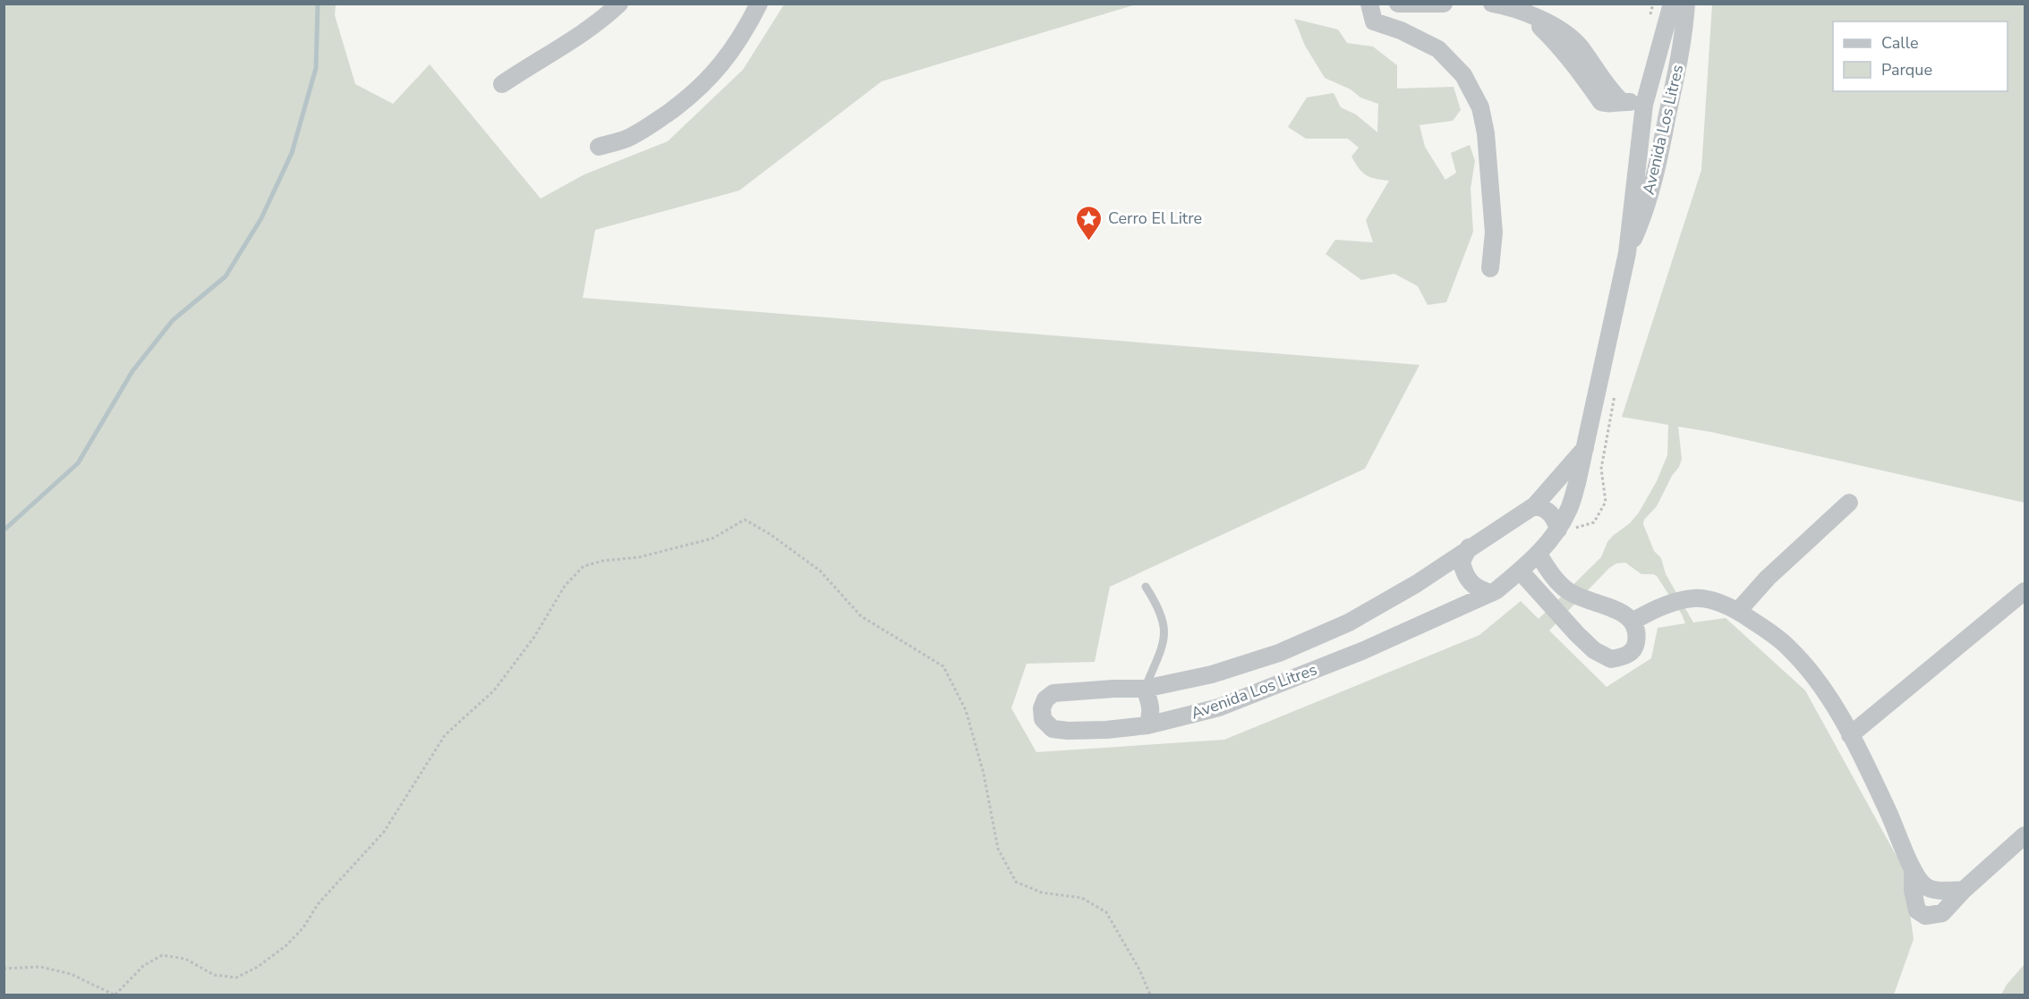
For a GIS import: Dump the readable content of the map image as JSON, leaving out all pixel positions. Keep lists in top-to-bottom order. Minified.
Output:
{"streets":{"street":["Avenida Los Litres"]},"places":{"place":["Cerro El Litre"]},"legend":["Calle","Parque"]}
